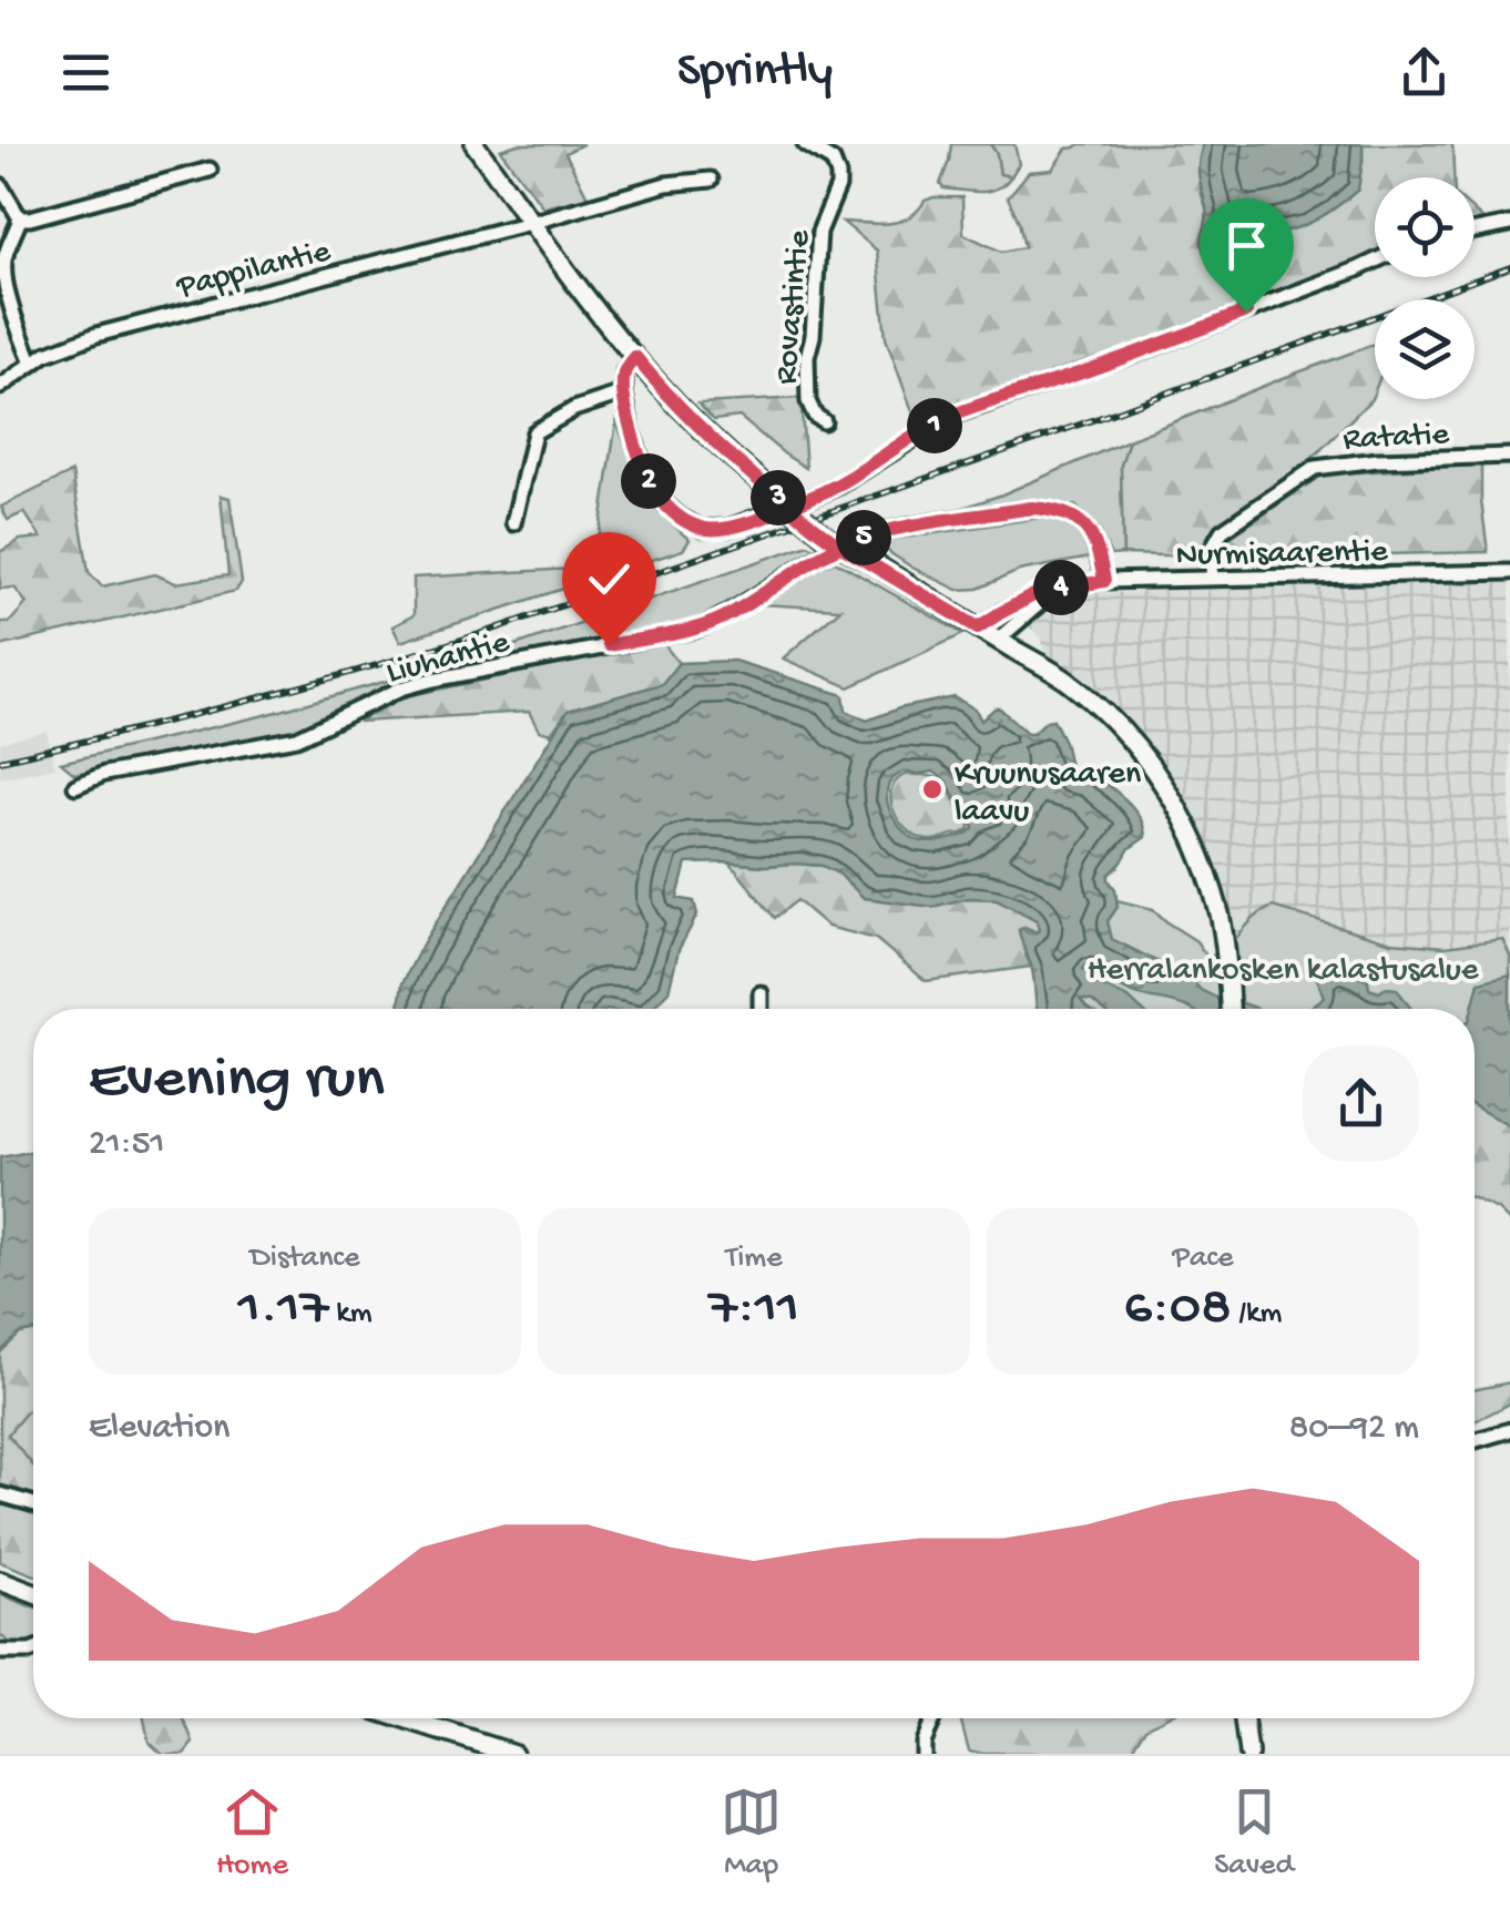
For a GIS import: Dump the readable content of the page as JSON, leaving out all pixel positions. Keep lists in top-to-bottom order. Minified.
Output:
{"streets":{"street":["Pappilantie","Rovastintie","Ratatie","Nurmisaarentie","Liuhantie"]},"crossings":[["Ratatie","Nurmisaarentie"],["Nurmisaarentie","Liuhantie"]],"parks":["Herralankosken kalastusalue"],"places":["Kruunusaaren laavu"],"page":{"header":"Sprintly","pins":["1","2","3","5","4"],"heading":["Evening run","21:51"],"stats":[["Distance","1.17 km"],["Time","7:11"],["Pace","6:08 /km"]],"chart":["Elevation","80–92 m"],"tabs":["Home","Map","Saved"]}}
